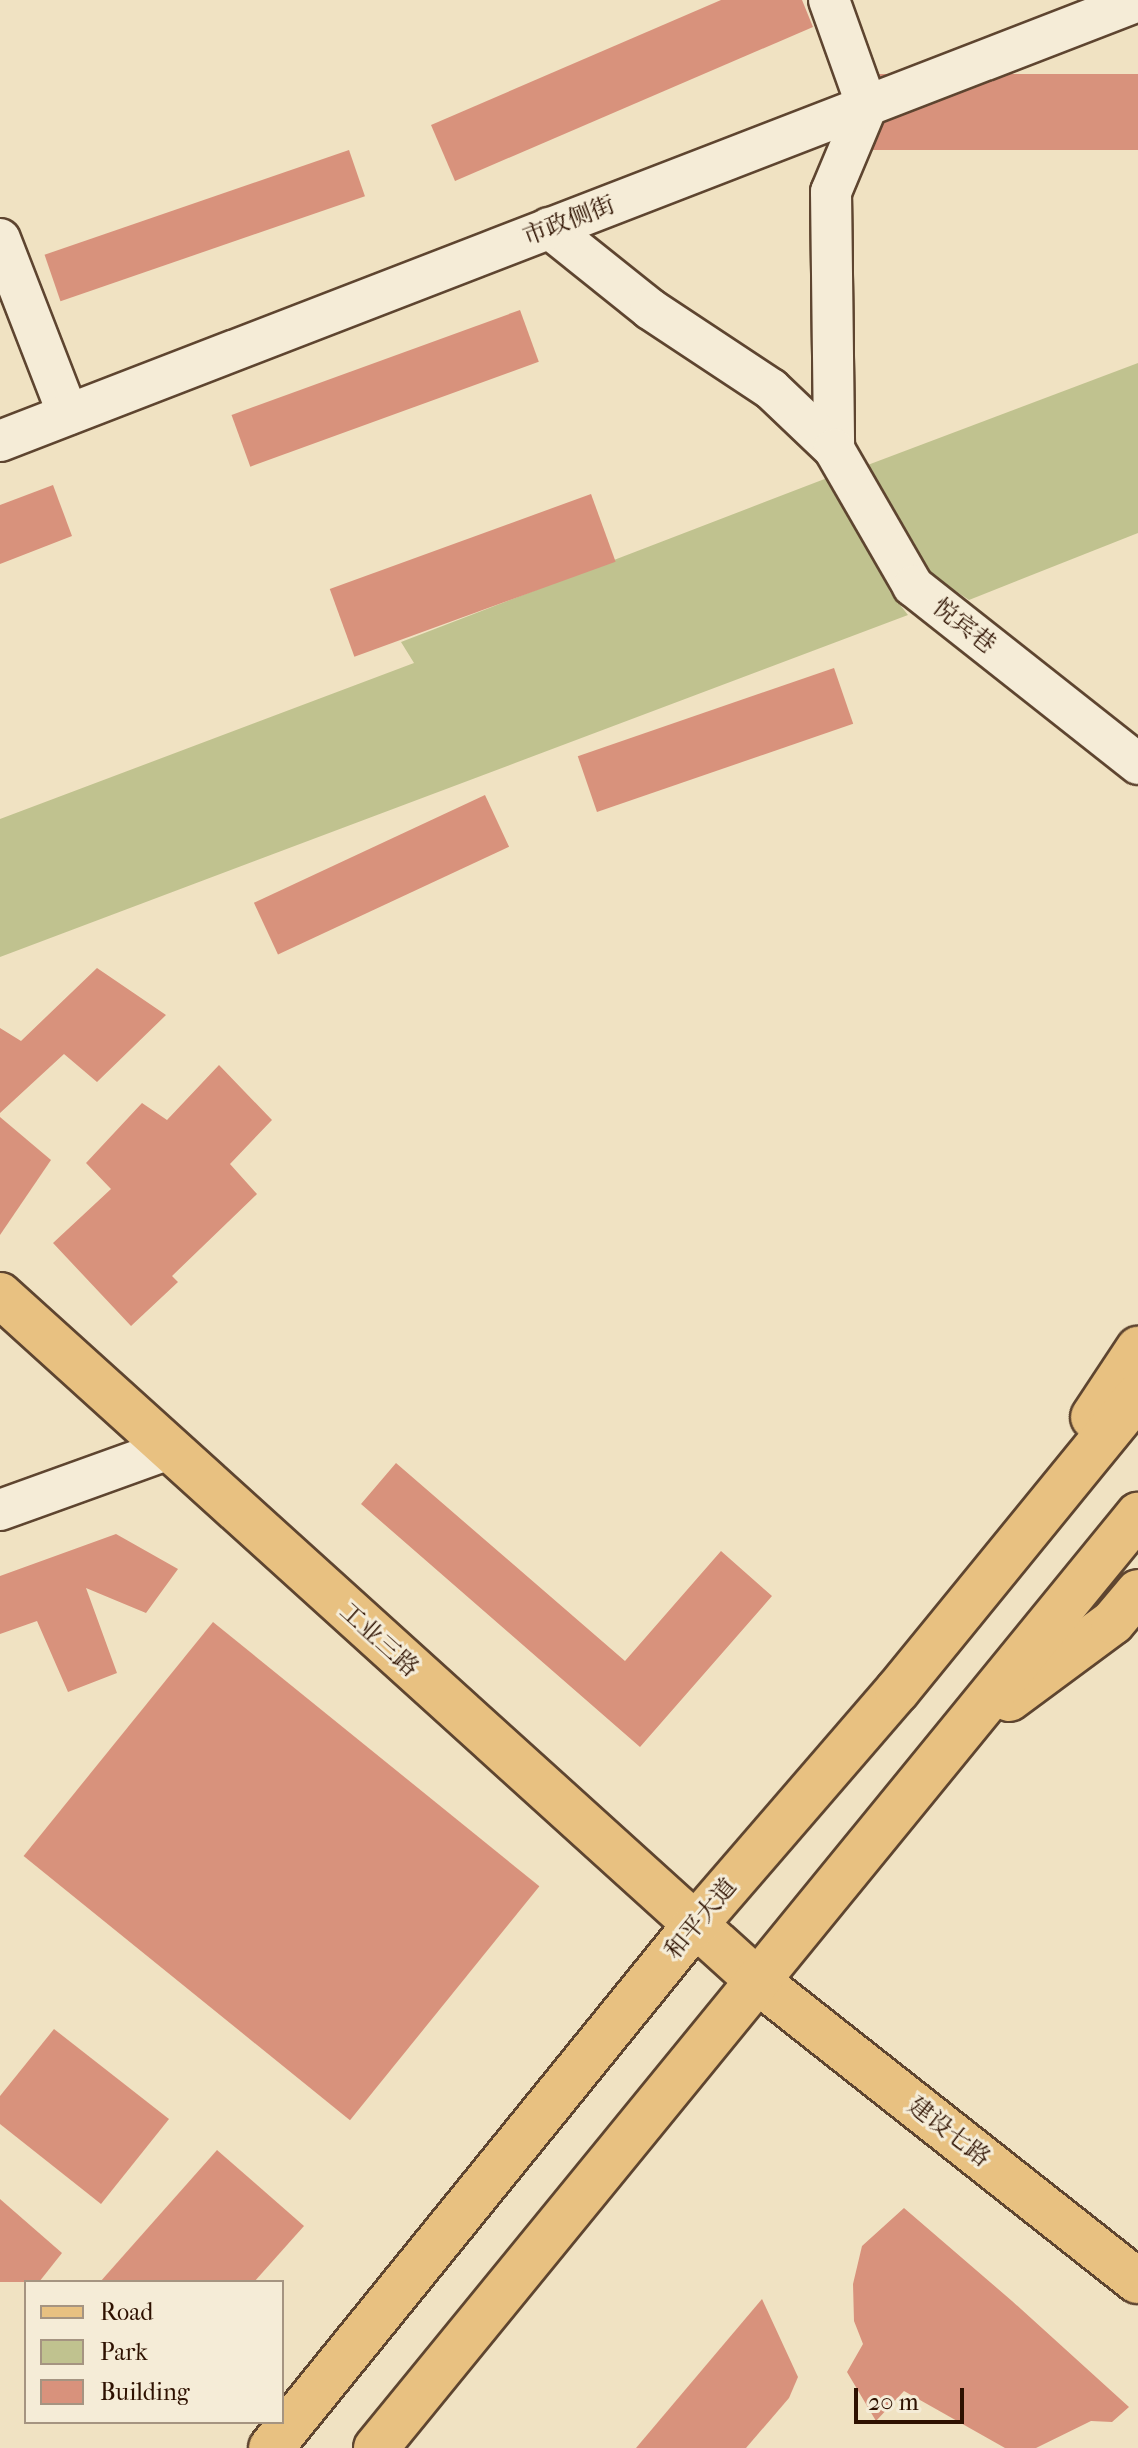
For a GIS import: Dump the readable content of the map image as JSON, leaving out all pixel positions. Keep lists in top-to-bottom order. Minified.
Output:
{"streets":{"main road":["工业三路","和平大道","建设七路"],"street":["市政侧街","悦宾巷"]},"crossings":[["工业三路","和平大道"],["工业三路","建设七路"]],"legend":["Road","Park","Building"],"scale_bar":"20 m"}
